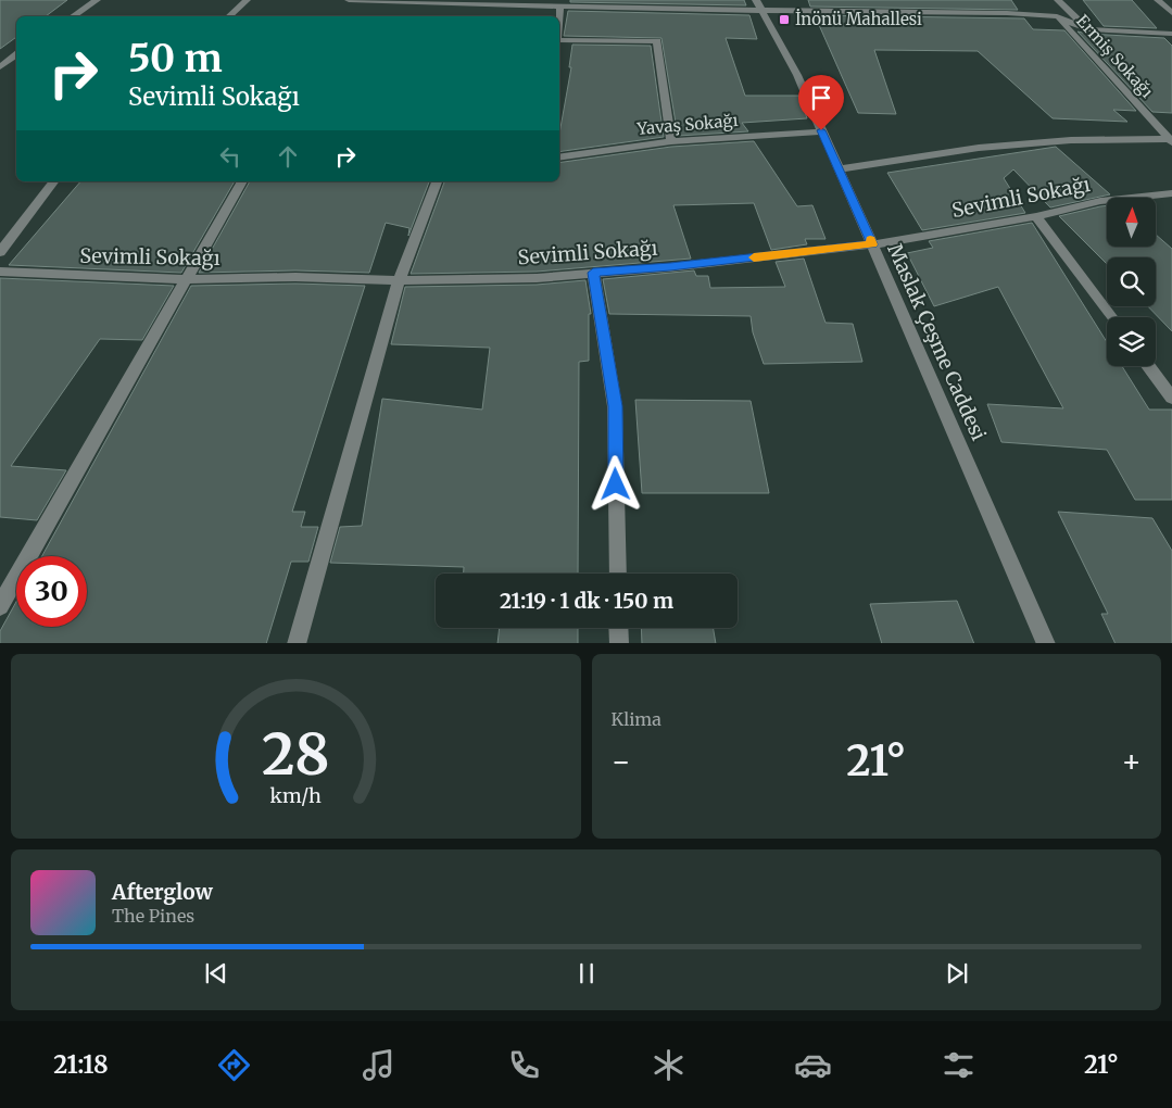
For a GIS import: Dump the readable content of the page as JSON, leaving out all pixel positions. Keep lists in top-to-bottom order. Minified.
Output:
{"streets":{"street":["Ermiş Sokağı","Yavaş Sokağı","Sevimli Sokağı","Maslak Çeşme Caddesi"]},"crossings":[["Yavaş Sokağı","Maslak Çeşme Caddesi"],["Sevimli Sokağı","Maslak Çeşme Caddesi"]],"places":{"transit":["İnönü Mahallesi"]},"north":"top","page":{"turn":["50 m","Sevimli Sokağı"],"limit":"30","trip":"21:19 · 1 dk · 150 m","tile":"Klima","heat":["−","21°","+"],"song":["Afterglow","The Pines"],"tabs":["21:18","21°"],"gauge":["28","km/h"]}}
